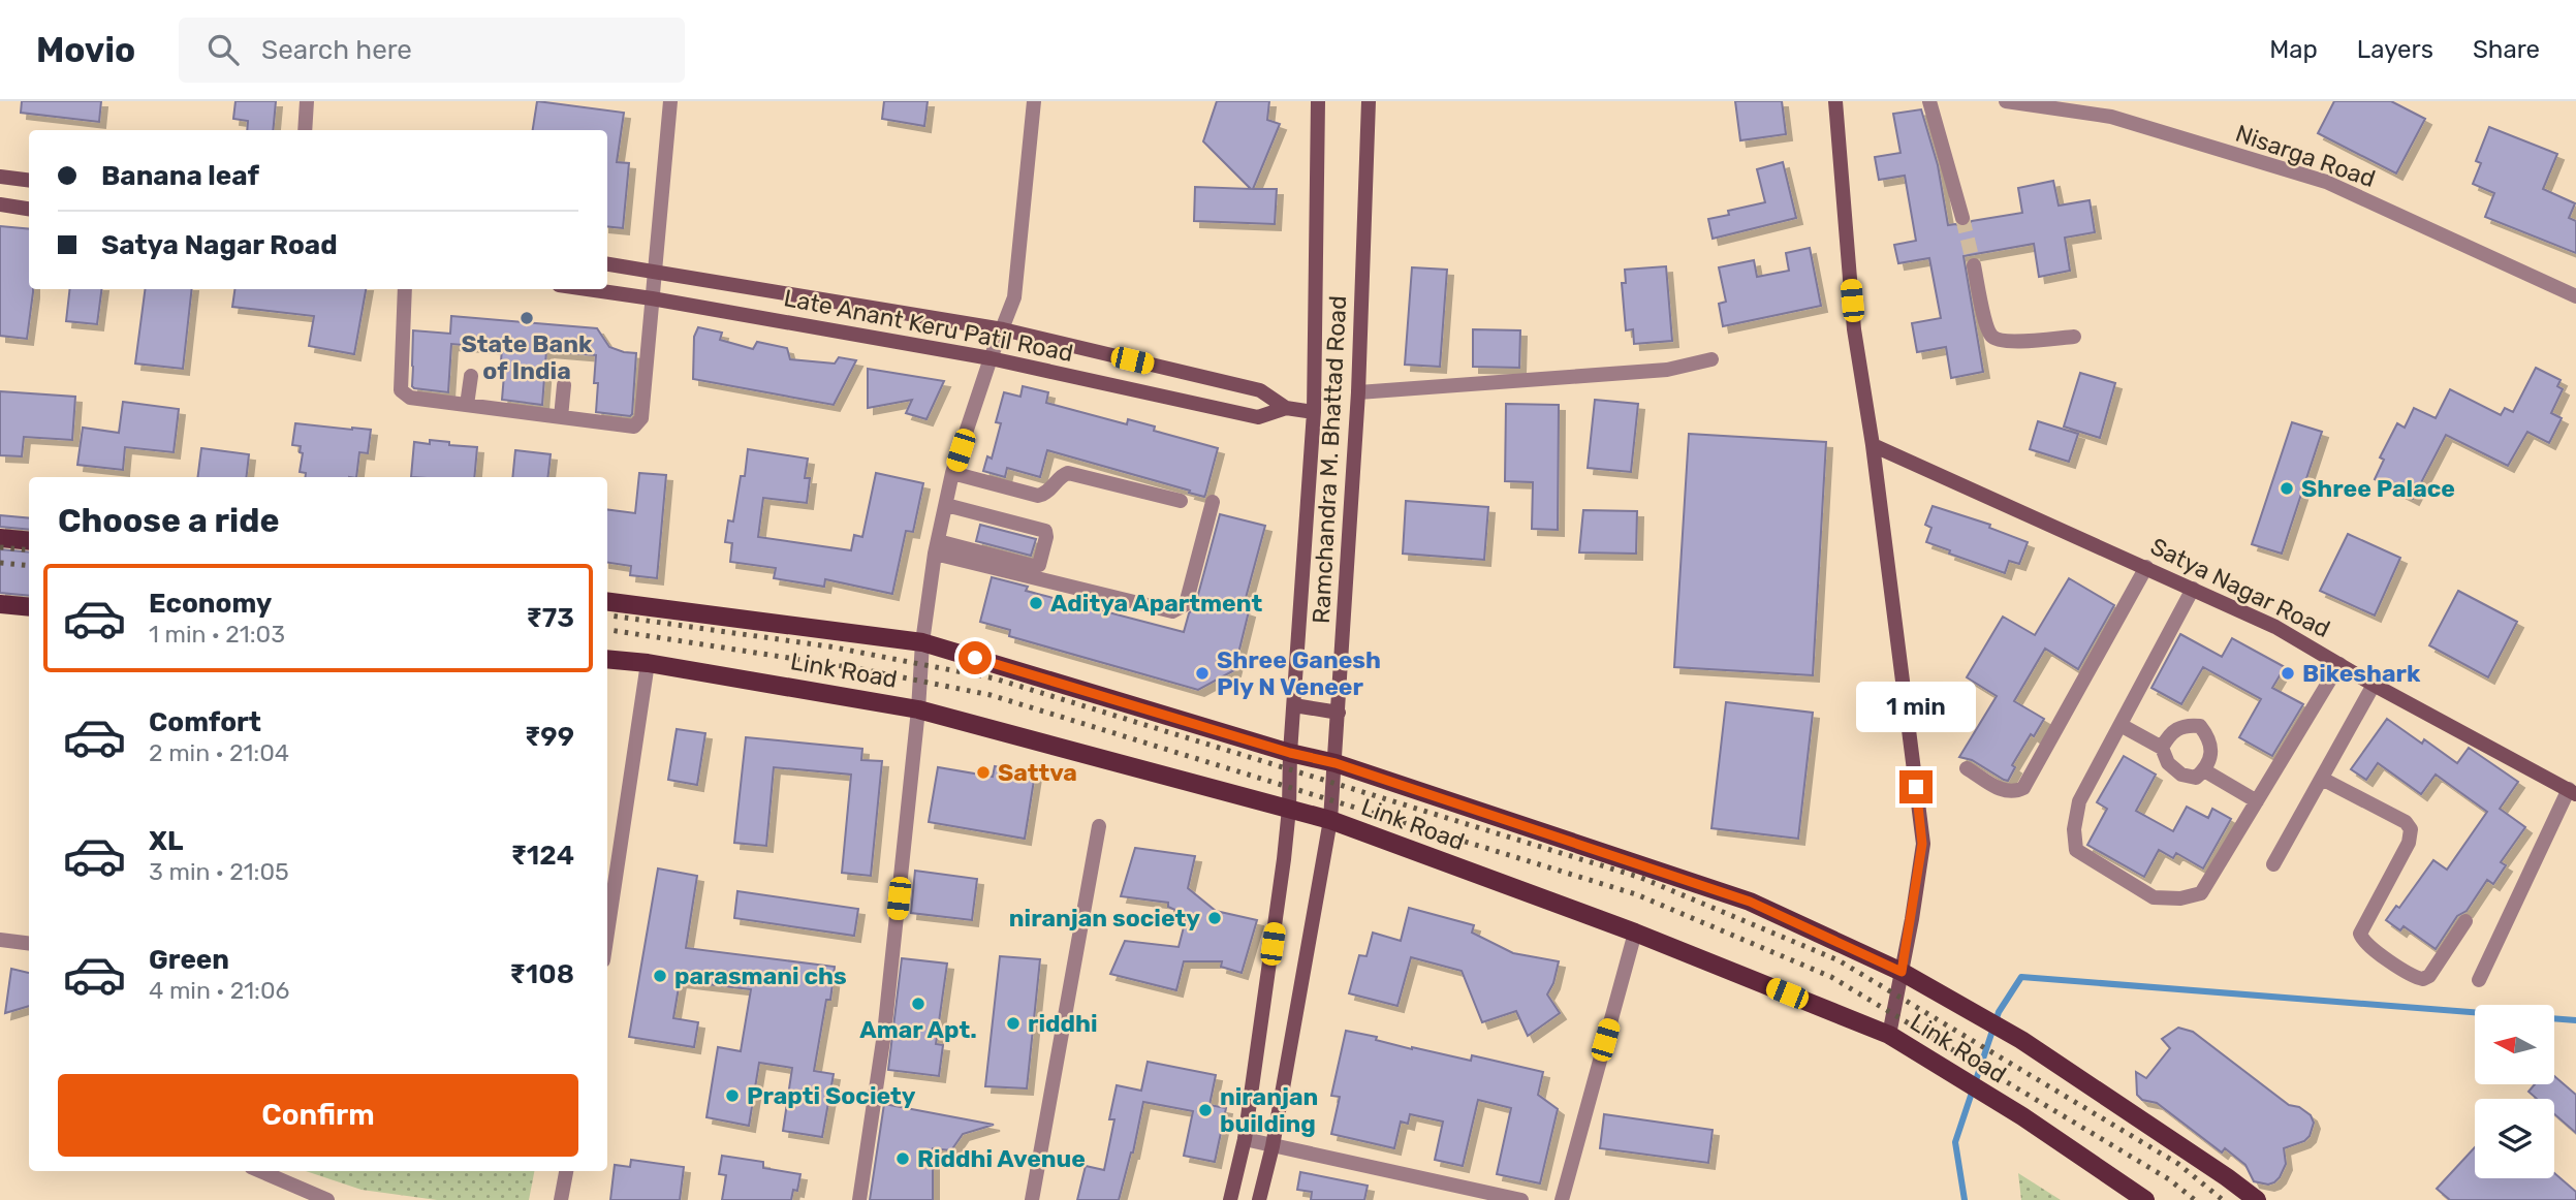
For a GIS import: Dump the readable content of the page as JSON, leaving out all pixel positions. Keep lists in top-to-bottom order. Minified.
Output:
{"streets":{"main road":["Link Road"],"street":["Nisarga Road","Late Anant Keru Patil Road","Ramchandra M. Bhattad Road","Satya Nagar Road"]},"crossings":[["Late Anant Keru Patil Road","Ramchandra M. Bhattad Road"],["Ramchandra M. Bhattad Road","Link Road"]],"places":["State Bank of India","Shree Palace","Aditya Apartment","Shree Ganesh Ply N Veneer","Bikeshark","Sattva","niranjan society","parasmani chs","Amar Apt.","riddhi","Prapti Society","niranjan building","Riddhi Avenue"],"north":"left","page":{"header":"Movio","search":"Search here","nav":["Map","Layers","Share"],"banner":["Banana leaf","Satya Nagar Road"],"heading":"Choose a ride","list":[{"name":"Economy","note":"1 min · 21:03","value":"₹73"},{"name":"Comfort","note":"2 min · 21:04","value":"₹99"},{"name":"XL","note":"3 min · 21:05","value":"₹124"},{"name":"Green","note":"4 min · 21:06","value":"₹108"}],"bubble":"1 min","buttons":"Confirm"}}
